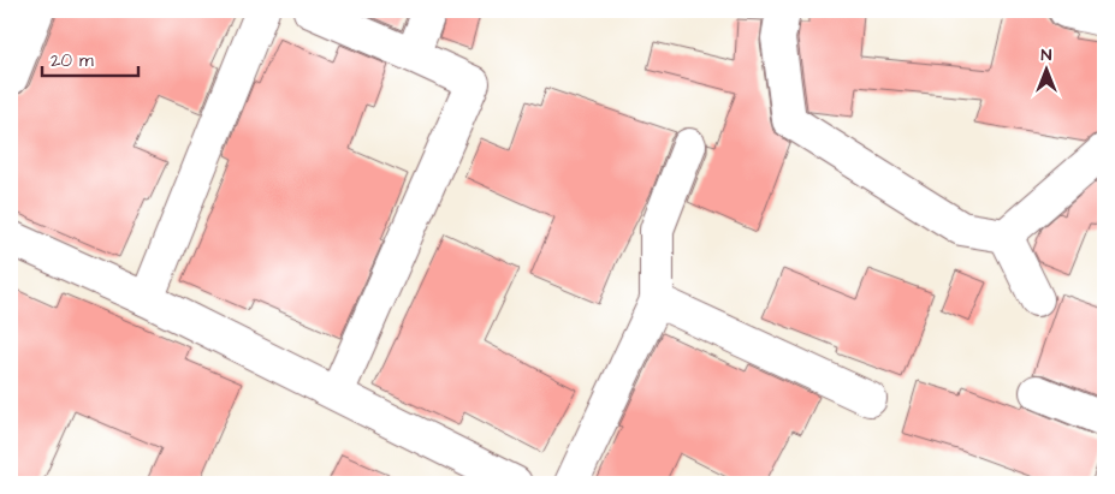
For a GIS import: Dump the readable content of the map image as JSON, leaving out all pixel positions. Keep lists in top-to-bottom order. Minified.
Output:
{"scale_bar":"20 m","north":"top"}
